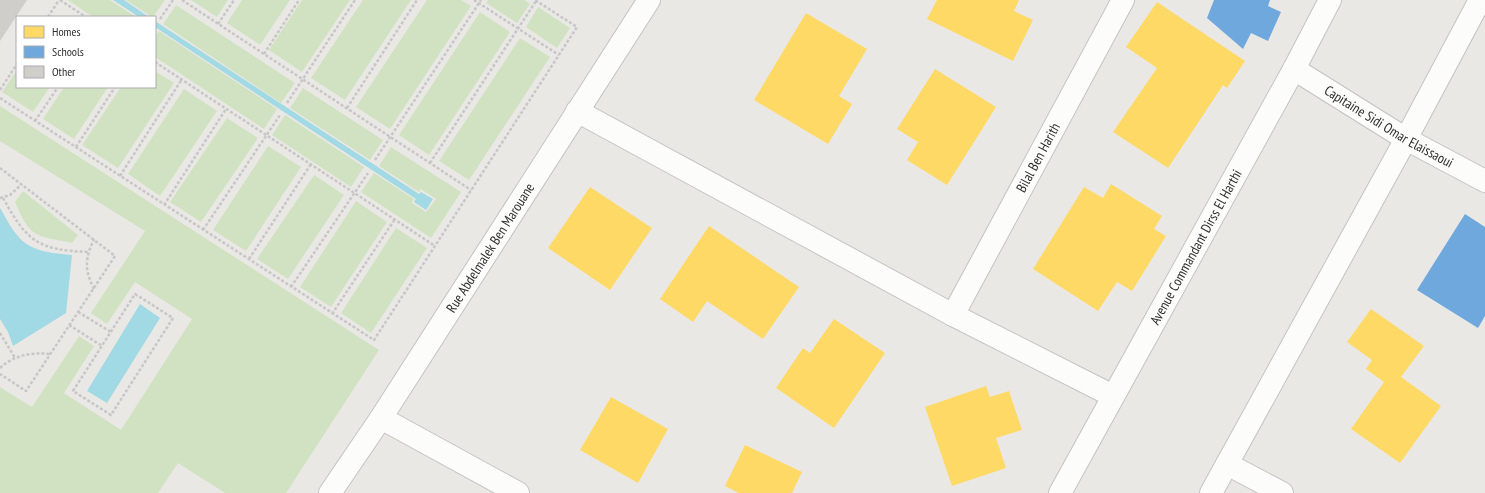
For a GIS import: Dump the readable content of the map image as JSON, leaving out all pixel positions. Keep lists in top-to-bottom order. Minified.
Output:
{"streets":{"street":["Capitaine Sidi Omar Elaissaoui","Bilal Ben Harith","Rue Abdelmalek Ben Marouane","Avenue Commandant Dirss El Harthi"]},"crossings":[["Capitaine Sidi Omar Elaissaoui","Avenue Commandant Dirss El Harthi"]],"legend":["Homes","Schools","Other"]}
